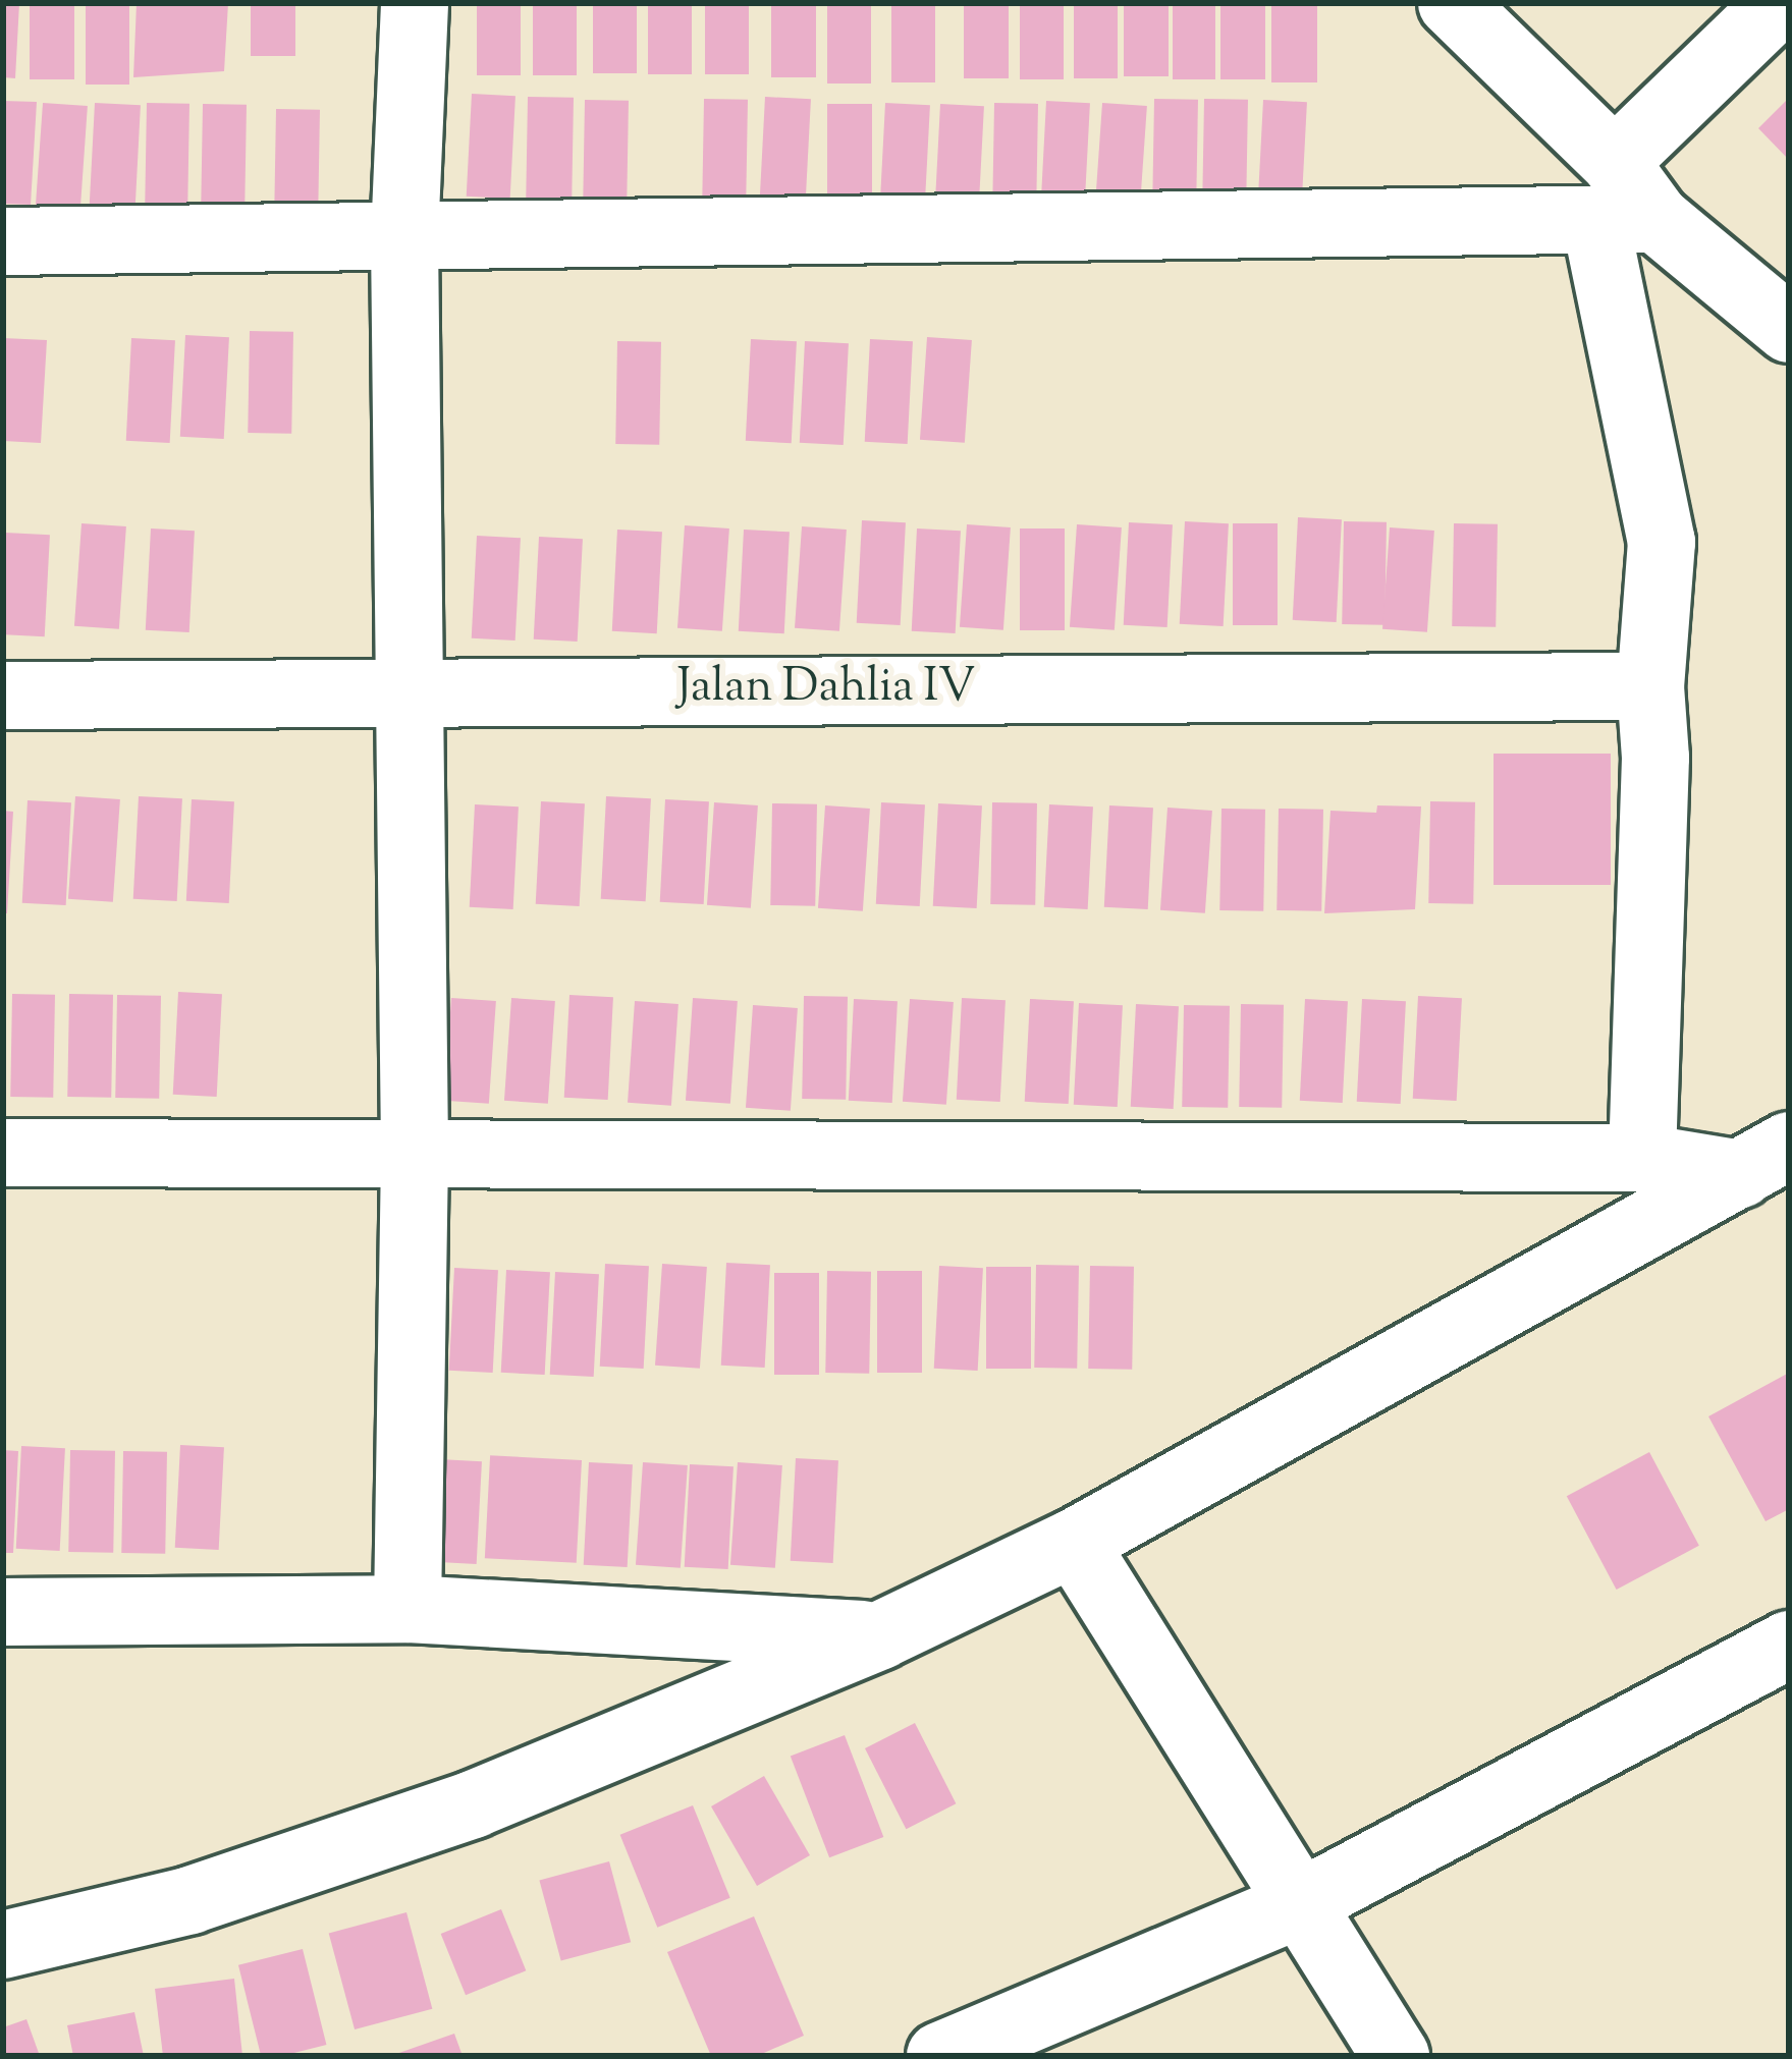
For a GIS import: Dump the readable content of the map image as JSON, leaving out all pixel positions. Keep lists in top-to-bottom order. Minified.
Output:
{"streets":{"street":["Jalan Dahlia IV"]}}
